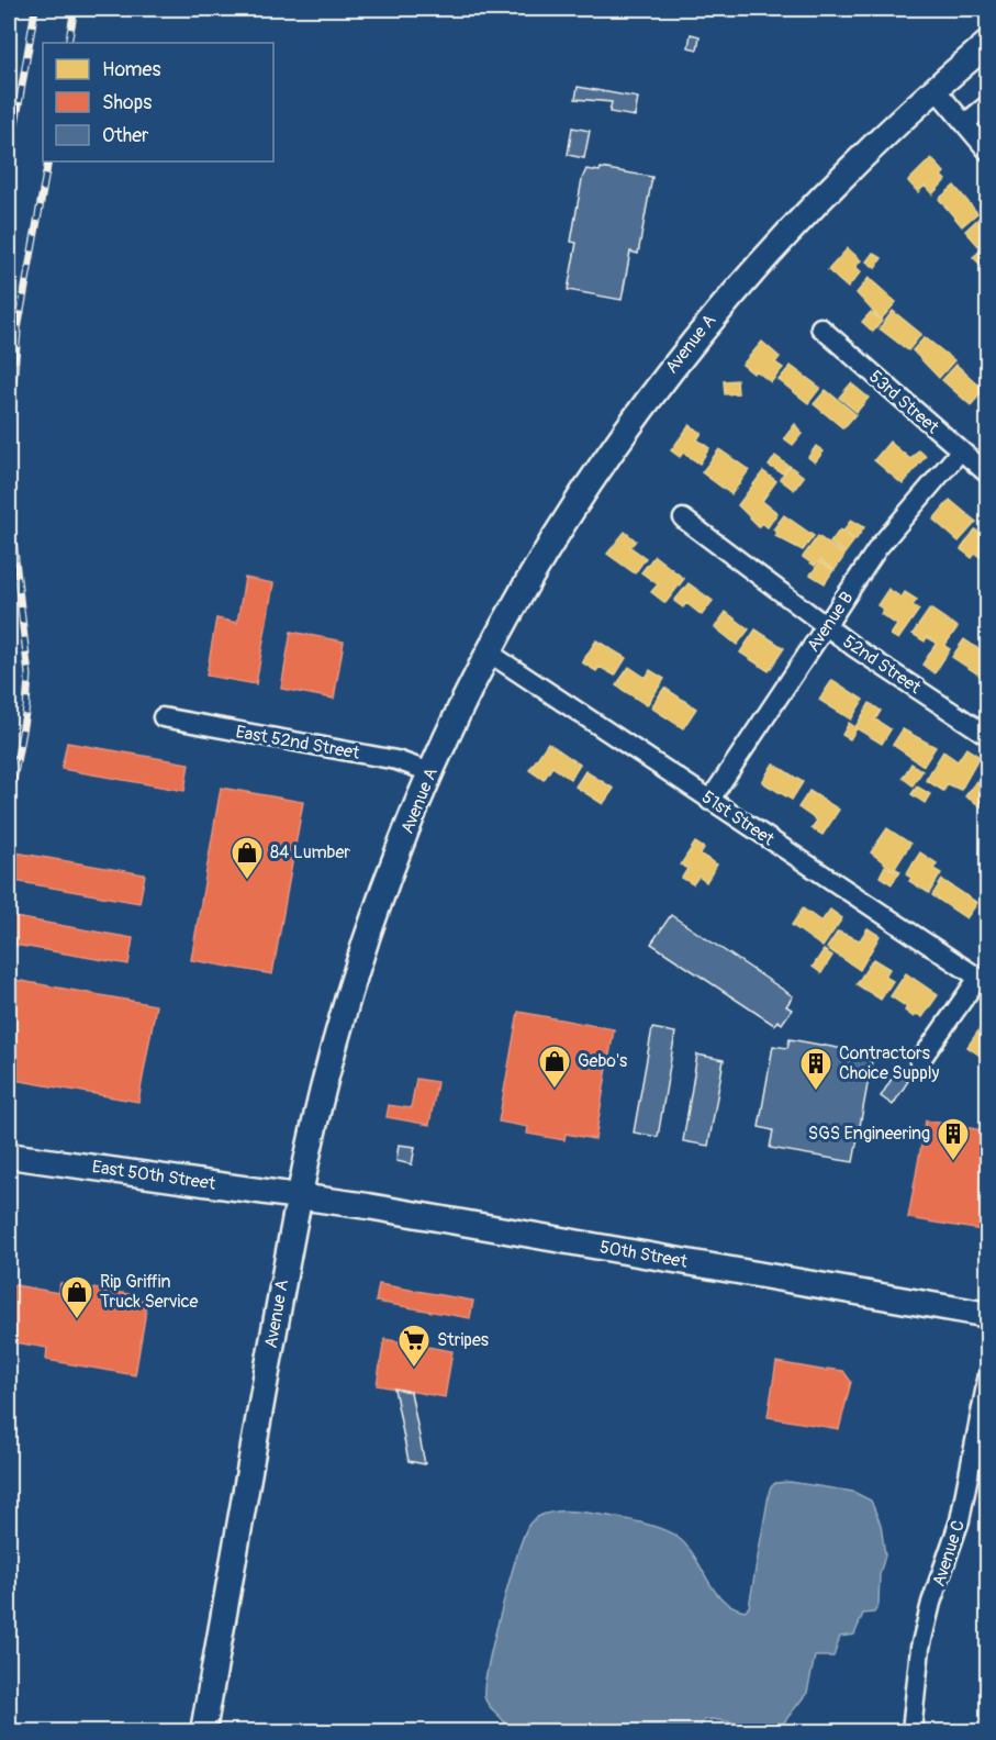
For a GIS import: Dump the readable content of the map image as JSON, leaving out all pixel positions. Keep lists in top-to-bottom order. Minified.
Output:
{"streets":{"main road":["Avenue A","East 50th Street","50th Street"],"street":["53rd Street","Avenue B","52nd Street","East 52nd Street","51st Street","Avenue C"]},"crossings":[["Avenue A","East 52nd Street"],["Avenue A","51st Street"],["Avenue A","East 50th Street"],["Avenue A","50th Street"],["53rd Street","Avenue B"],["Avenue B","52nd Street"],["Avenue B","51st Street"],["East 50th Street","50th Street"]],"places":{"shop":["84 Lumber","Gebo's","Rip Griffin Truck Service"],"building":["Contractors Choice Supply","SGS Engineering"],"supermarket":["Stripes"]},"legend":["Homes","Shops","Other"]}
